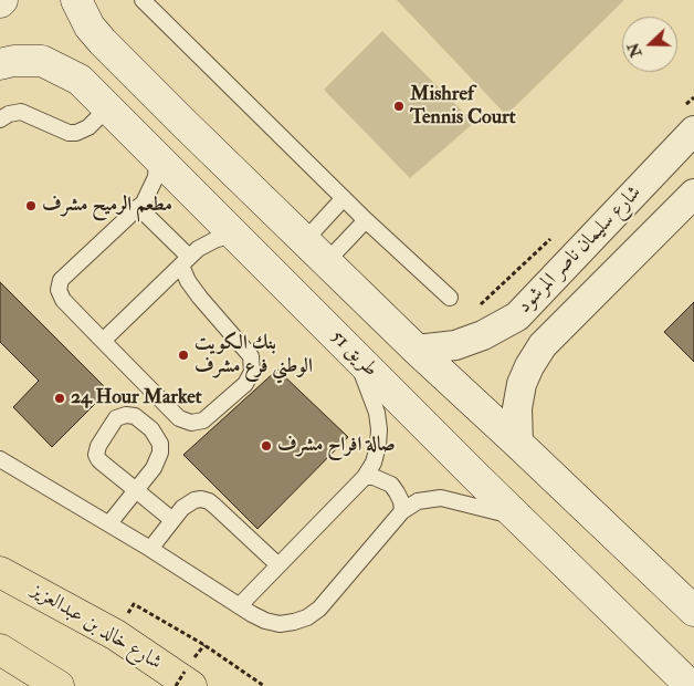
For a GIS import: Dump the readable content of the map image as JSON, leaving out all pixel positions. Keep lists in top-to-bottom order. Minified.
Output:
{"streets":{"main road":["شارع خالد بن عبدالعزيز"],"street":["شارع سليمان ناصر المرشود","طريق 51"]},"places":["Mishref Tennis Court","مطعم الرميح مشرف","بنك الكويت الوطني فرع مشرف","24 Hour Market","صالة افراح مشرف"],"north":"left"}
